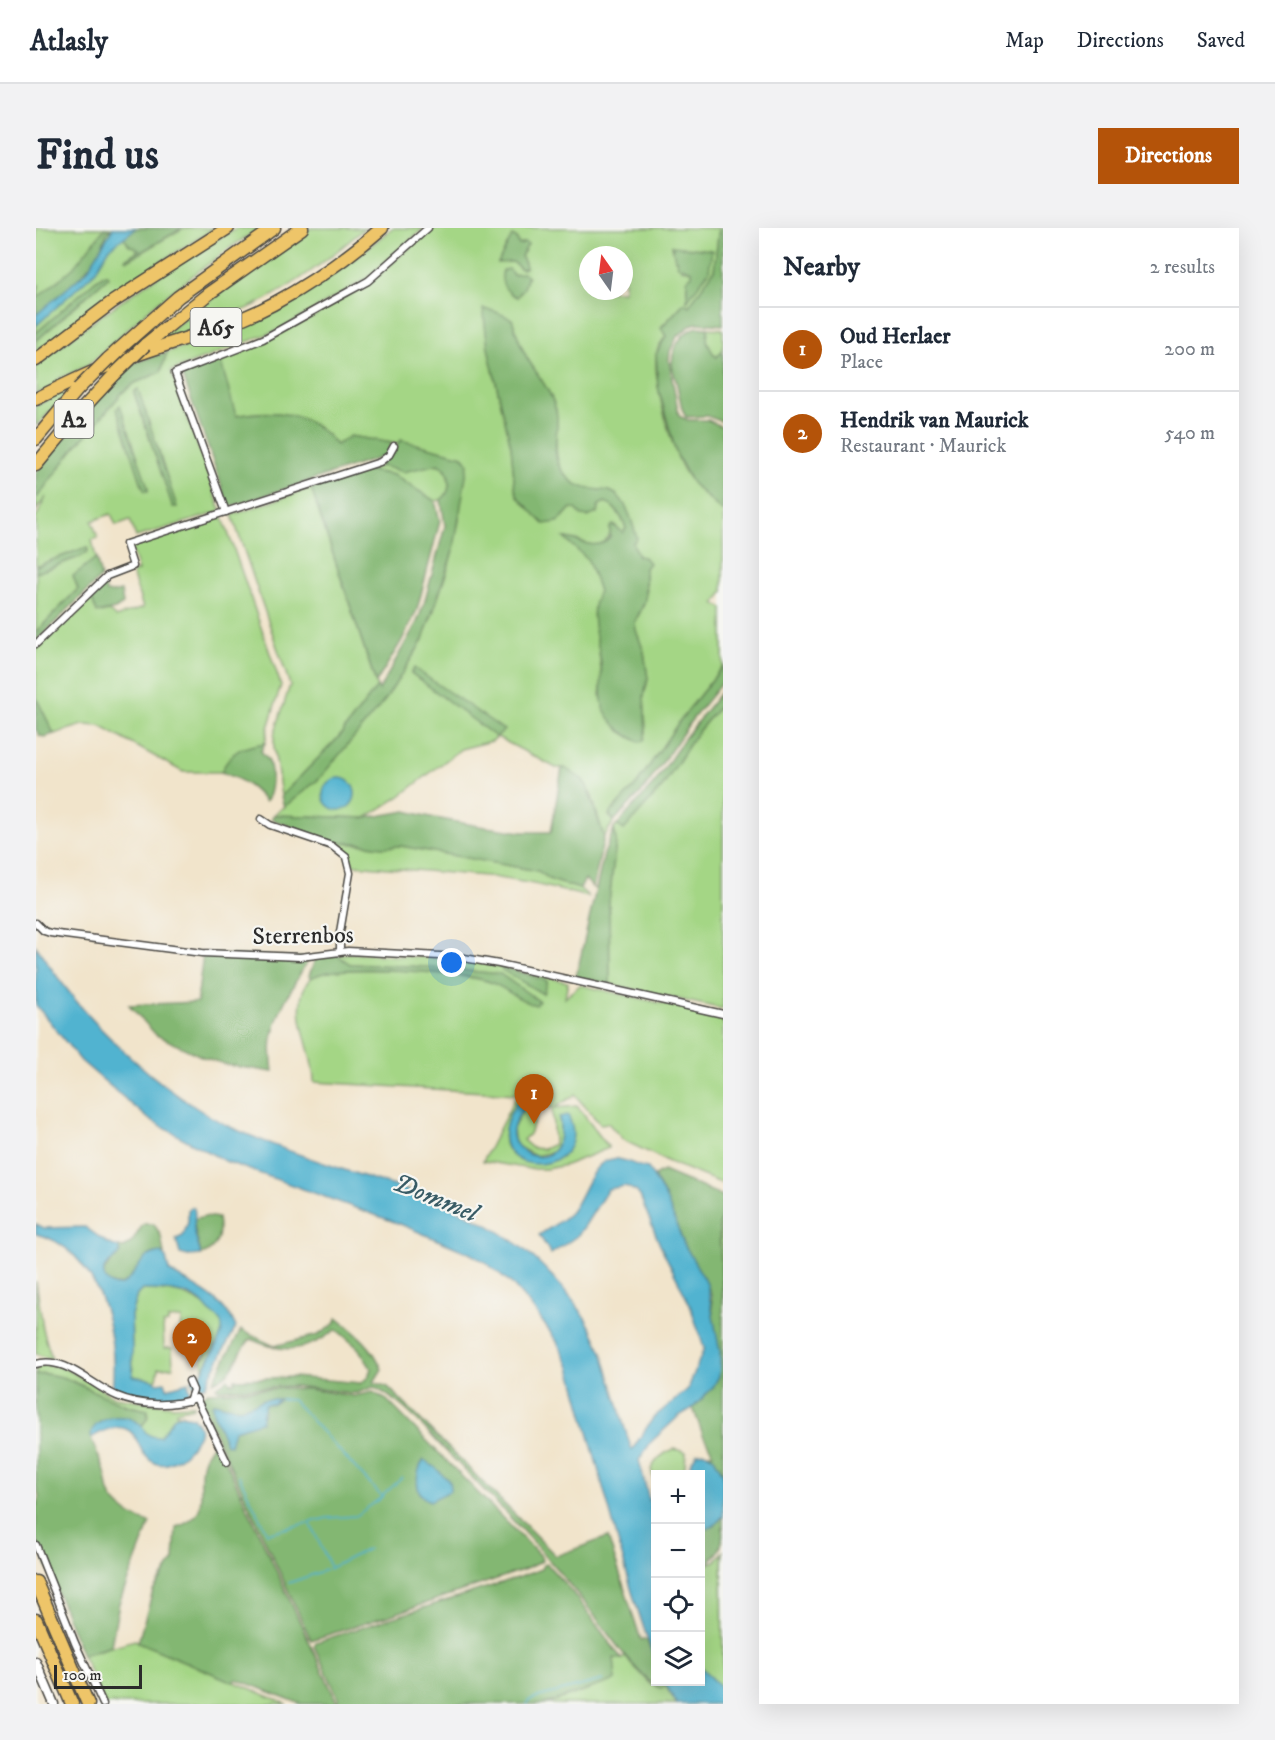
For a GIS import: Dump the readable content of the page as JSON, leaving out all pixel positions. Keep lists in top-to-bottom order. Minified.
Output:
{"streets":{"highway":["A65","A2"],"street":["Sterrenbos"]},"water":["Dommel"],"scale_bar":"100 m","north":"top","page":{"header":"Atlasly","nav":["Map","Directions","Saved"],"buttons":"Directions","title":"Find us","heading":["Nearby","2 results"],"list":[{"mark":"1","name":"Oud Herlaer","note":"Place","value":"200 m"},{"mark":"2","name":"Hendrik van Maurick","note":"Restaurant · Maurick","value":"540 m"}],"pins":["1","2"],"map_buttons":["+","−"],"scale":"100 m"}}
